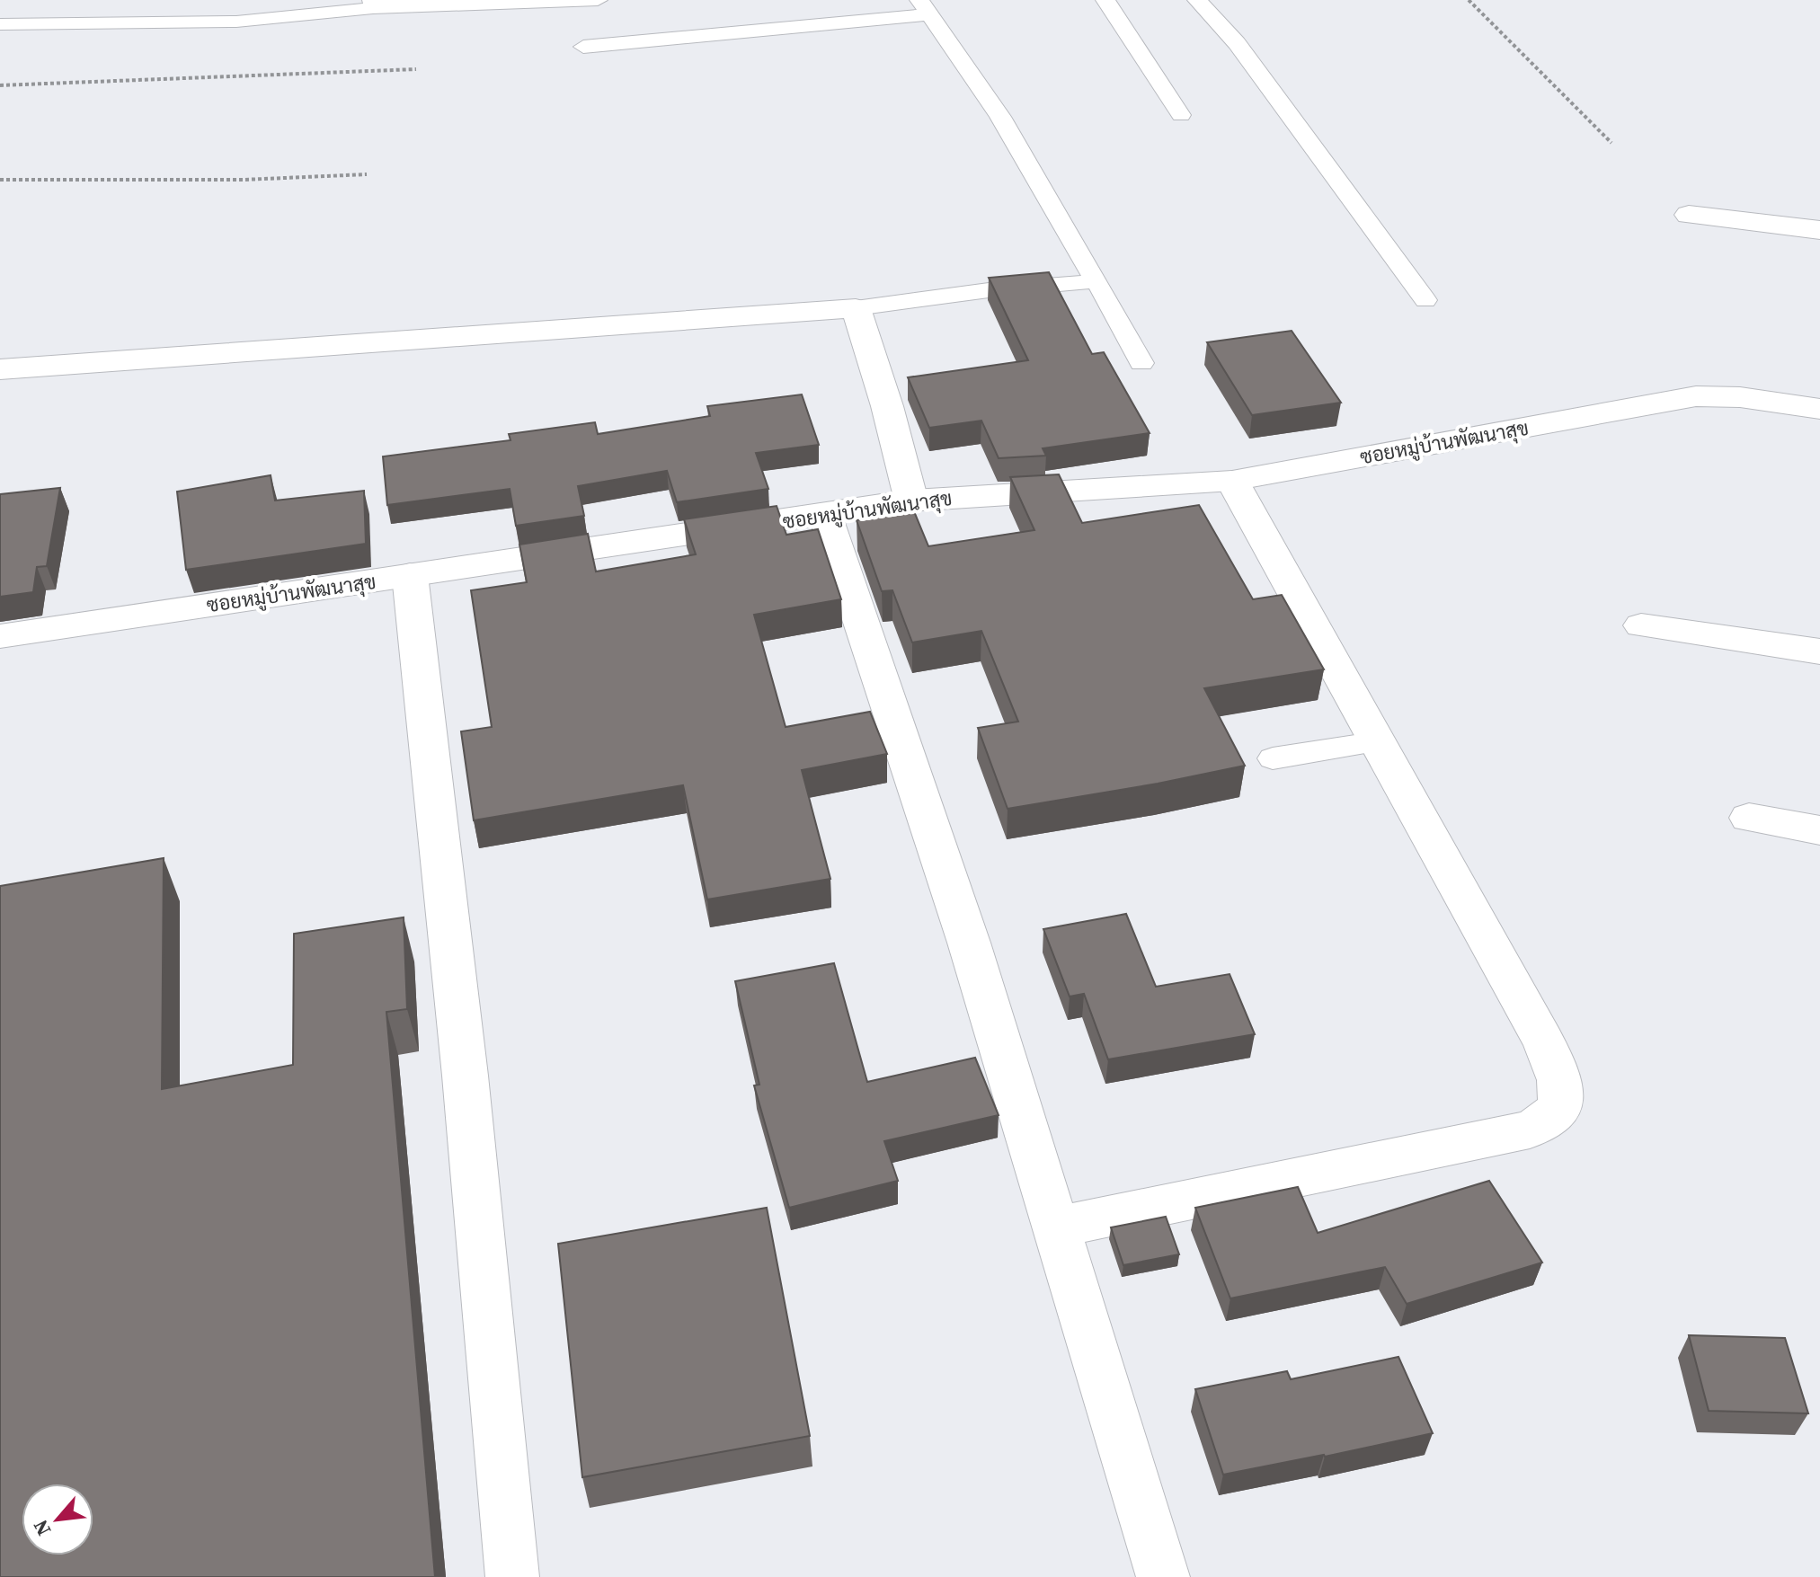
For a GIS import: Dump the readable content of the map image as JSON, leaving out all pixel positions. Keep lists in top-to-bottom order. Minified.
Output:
{"streets":{"street":["ซอยหมู่บ้านพัฒนาสุข"]},"north":"bottom left"}
